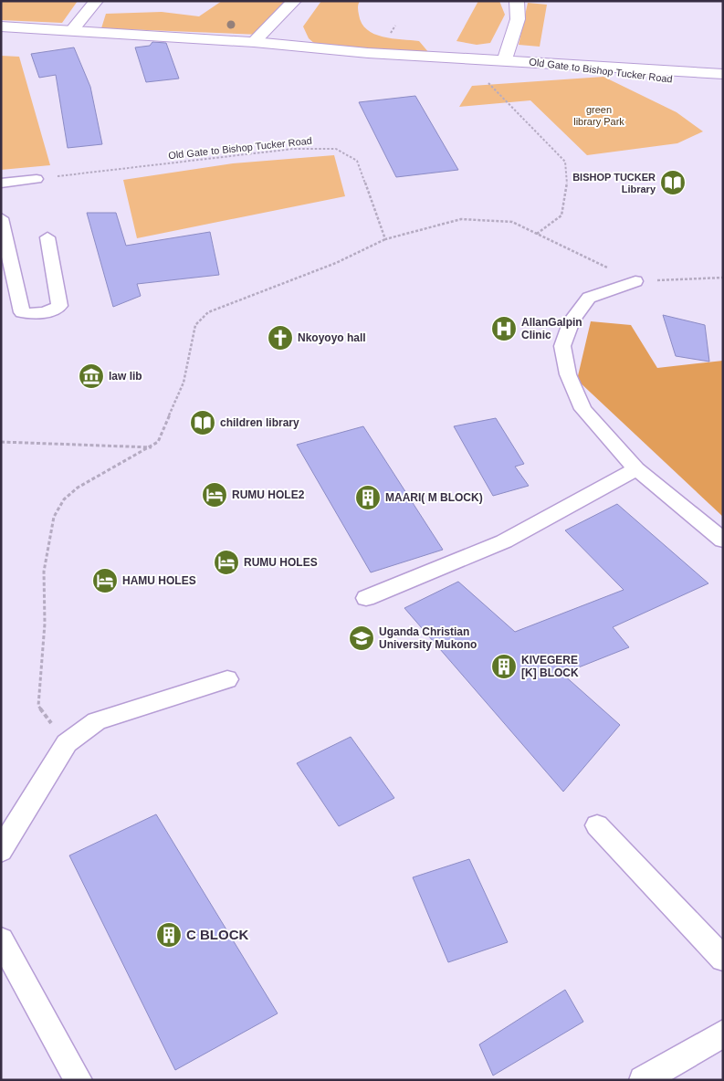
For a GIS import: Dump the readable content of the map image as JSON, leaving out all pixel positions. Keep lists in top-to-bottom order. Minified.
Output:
{"streets":{"path":["Old Gate to Bishop Tucker Road"]},"parks":["green library Park"],"places":{"library":["BISHOP TUCKER Library","children library"],"hospital":["AllanGalpin Clinic"],"church":["Nkoyoyo hall"],"museum":["law lib"],"hotel":["RUMU HOLE2","RUMU HOLES","HAMU HOLES"],"building":["MAARI( M BLOCK)","KIVEGERE [K] BLOCK","C BLOCK"],"school or university":["Uganda Christian University Mukono"]}}
